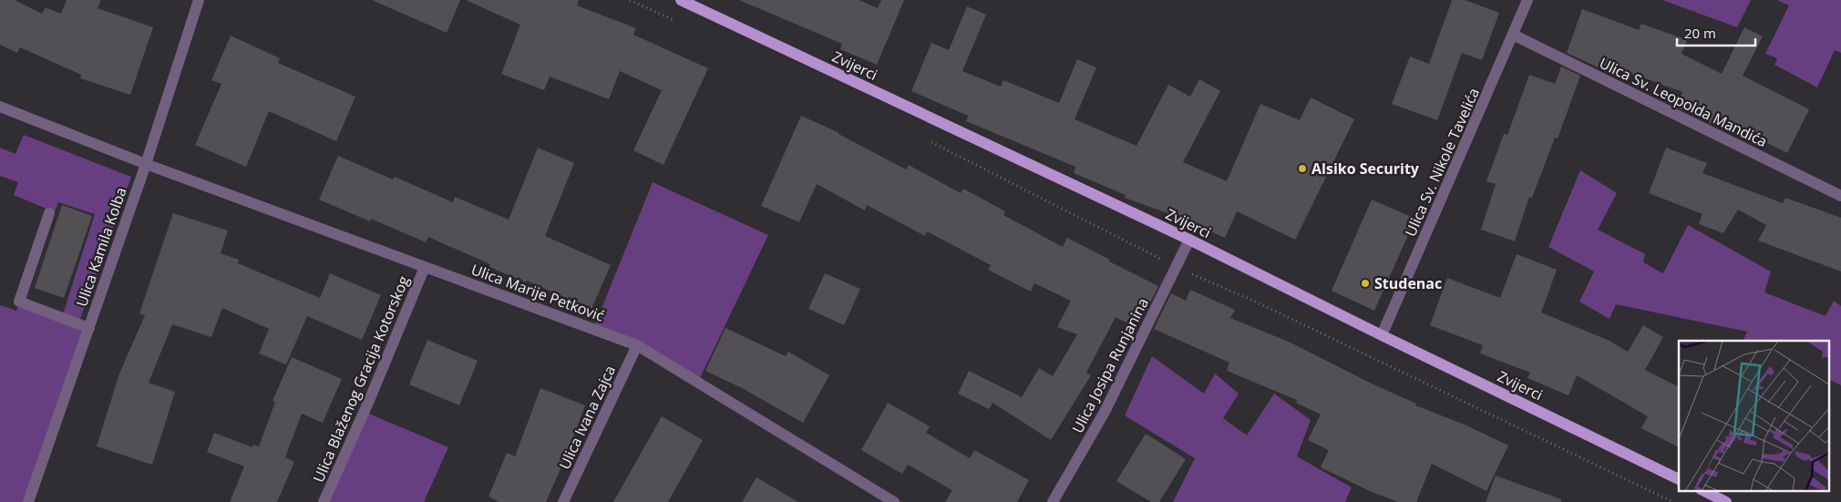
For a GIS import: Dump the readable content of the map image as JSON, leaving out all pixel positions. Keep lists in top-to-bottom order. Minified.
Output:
{"streets":{"main road":["Zvijerci"],"street":["Ulica Sv. Leopolda Mandića","Ulica Sv. Nikole Tavelića","Ulica Kamila Kolba","Ulica Marije Petković","Ulica Josipa Runjanina","Ulica Blaženog Gracija Kotorskog","Ulica Ivana Zajca"]},"crossings":[["Zvijerci","Ulica Sv. Nikole Tavelića"],["Zvijerci","Ulica Josipa Runjanina"],["Ulica Sv. Leopolda Mandića","Ulica Sv. Nikole Tavelića"],["Ulica Kamila Kolba","Ulica Marije Petković"],["Ulica Marije Petković","Ulica Blaženog Gracija Kotorskog"],["Ulica Marije Petković","Ulica Ivana Zajca"]],"places":["Alsiko Security","Studenac"],"scale_bar":"20 m"}
